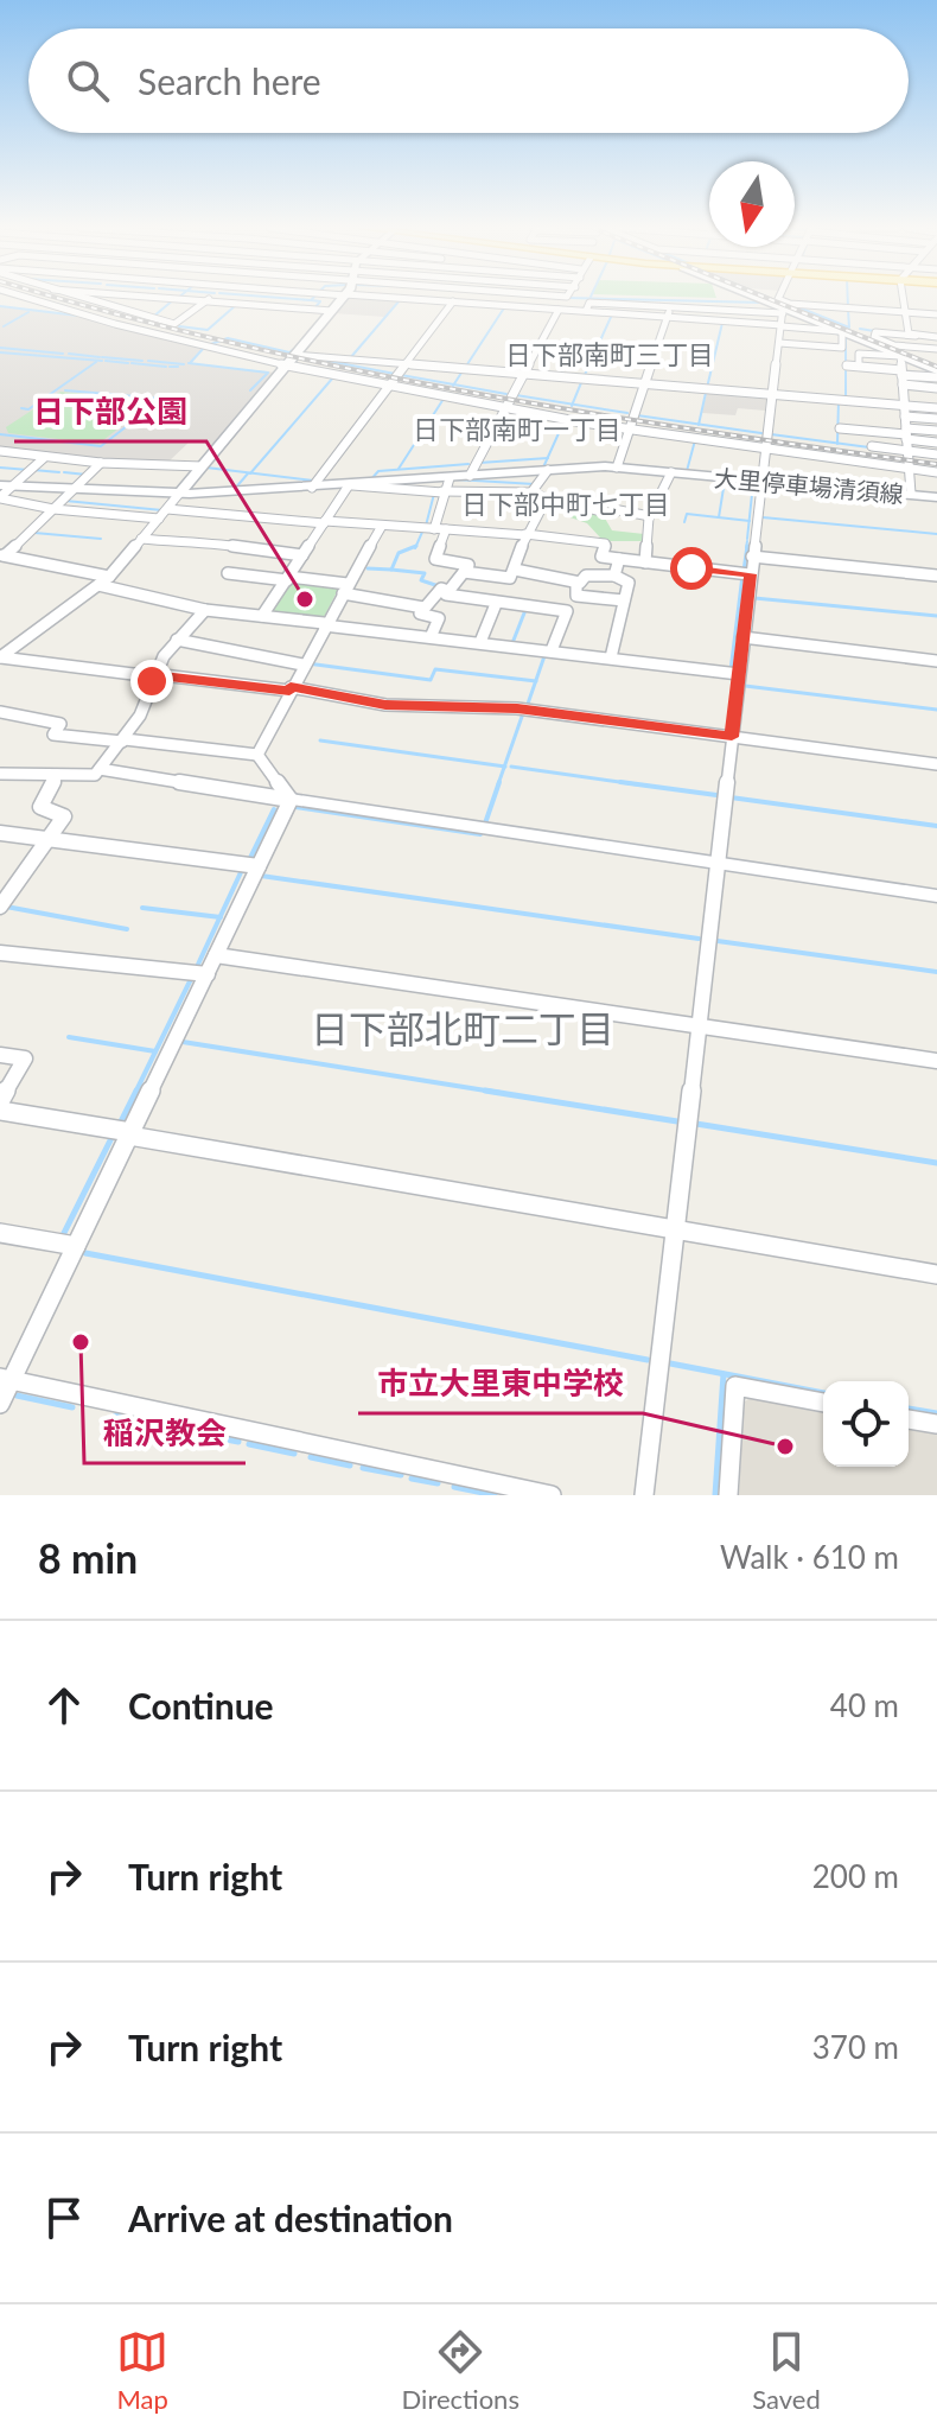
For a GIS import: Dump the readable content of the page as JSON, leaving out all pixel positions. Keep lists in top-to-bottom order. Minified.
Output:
{"streets":{"street":["大里停車場清須線"]},"districts":["日下部南町三丁目","日下部南町一丁目","日下部中町七丁目","日下部北町二丁目"],"places":["日下部公園","稲沢教会","市立大里東中学校"],"north":"bottom","page":{"search":"Search here","heading":["8 min","Walk · 610 m"],"list":[["Continue","40 m"],["Turn right","200 m"],["Turn right","370 m"],"Arrive at destination"],"nav":["Map","Directions","Saved"]}}
